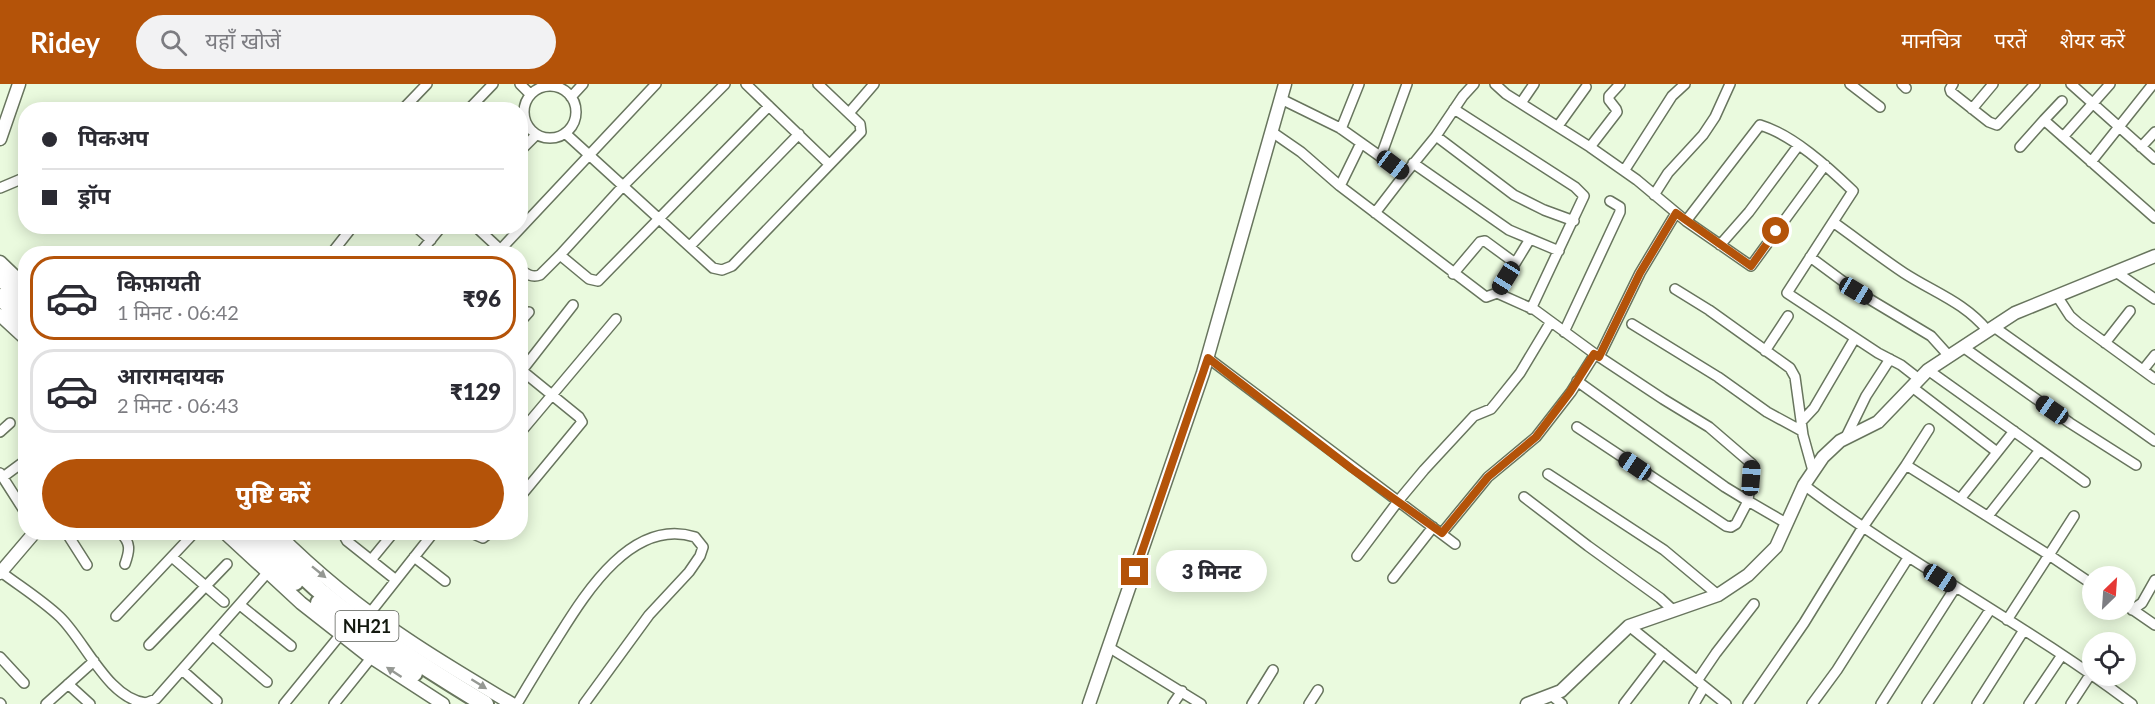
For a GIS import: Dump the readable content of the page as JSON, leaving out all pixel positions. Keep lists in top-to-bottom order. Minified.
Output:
{"streets":{"highway":["NH21"]},"north":"top right","page":{"header":"Ridey","search":"यहाँ खोजें","nav":["मानचित्र","परतें","शेयर करें"],"banner":["पिकअप","ड्रॉप"],"list":[{"name":"किफ़ायती","note":"1 मिनट · 06:42","value":"₹96"},{"name":"आरामदायक","note":"2 मिनट · 06:43","value":"₹129"}],"buttons":"पुष्टि करें","bubble":"3 मिनट"}}
